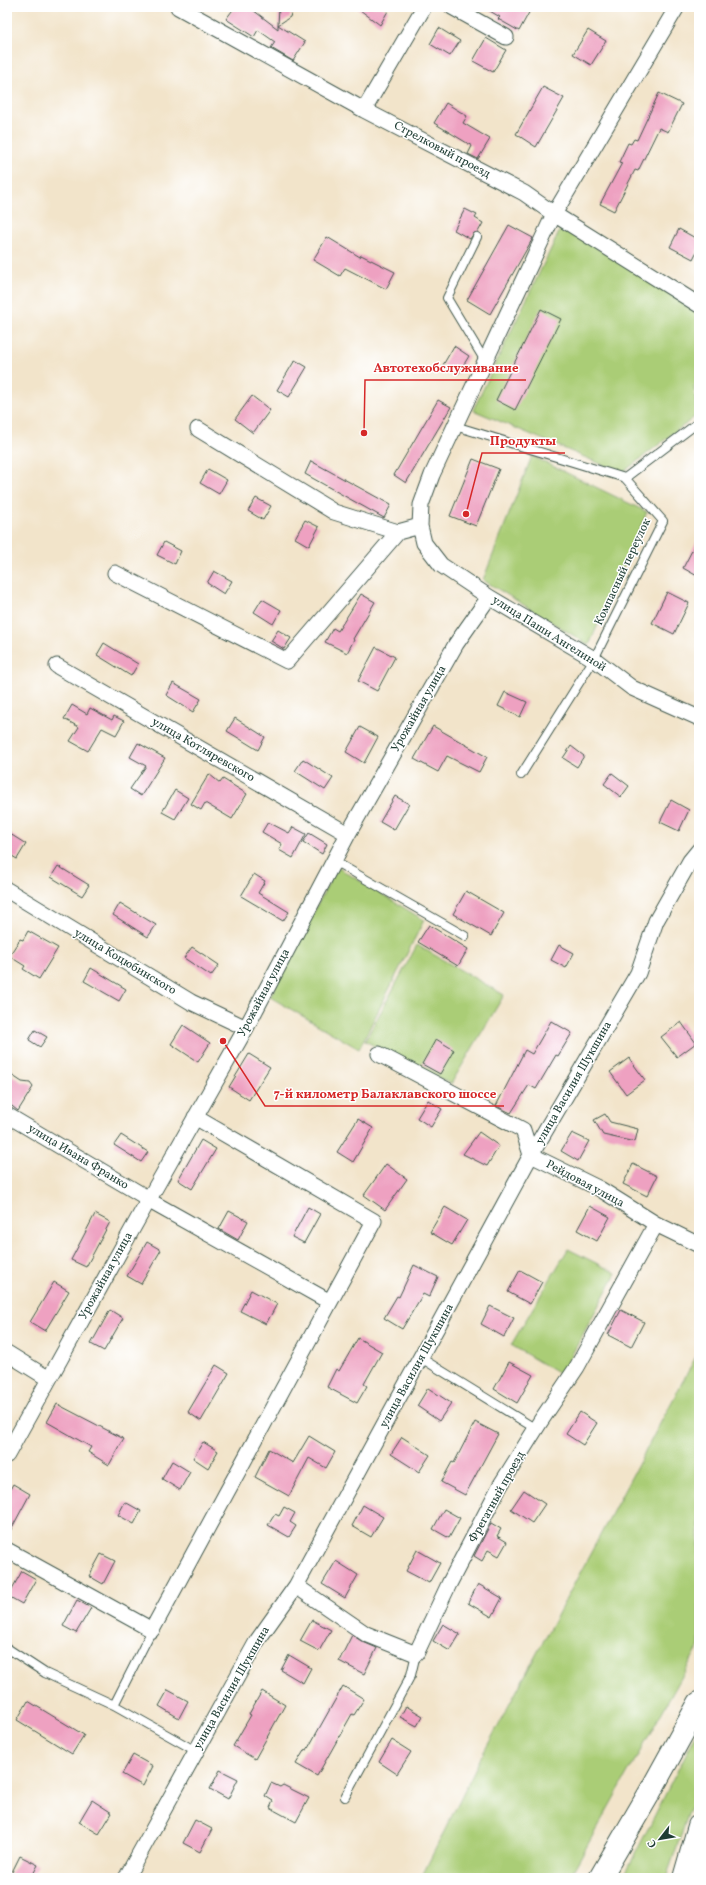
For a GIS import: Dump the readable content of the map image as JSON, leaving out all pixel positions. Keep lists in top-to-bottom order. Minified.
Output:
{"streets":{"street":["Стрелковый проезд","улица Паши Ангелиной","Урожайная улица","улица Котляревского","улица Коцюбинского","улица Василия Шукшина","улица Ивана Франко","Рейдовая улица","Фрегатный проезд"],"lane":["Компасный переулок"]},"crossings":[["Стрелковый проезд","улица Паши Ангелиной"],["Компасный переулок","улица Паши Ангелиной"],["улица Паши Ангелиной","Урожайная улица"],["Урожайная улица","улица Котляревского"],["Урожайная улица","улица Коцюбинского"],["Урожайная улица","улица Ивана Франко"],["улица Василия Шукшина","Рейдовая улица"],["Рейдовая улица","Фрегатный проезд"]],"places":["Автотехобслуживание","Продукты","7-й километр Балаклавского шоссе"],"north":"bottom left"}
